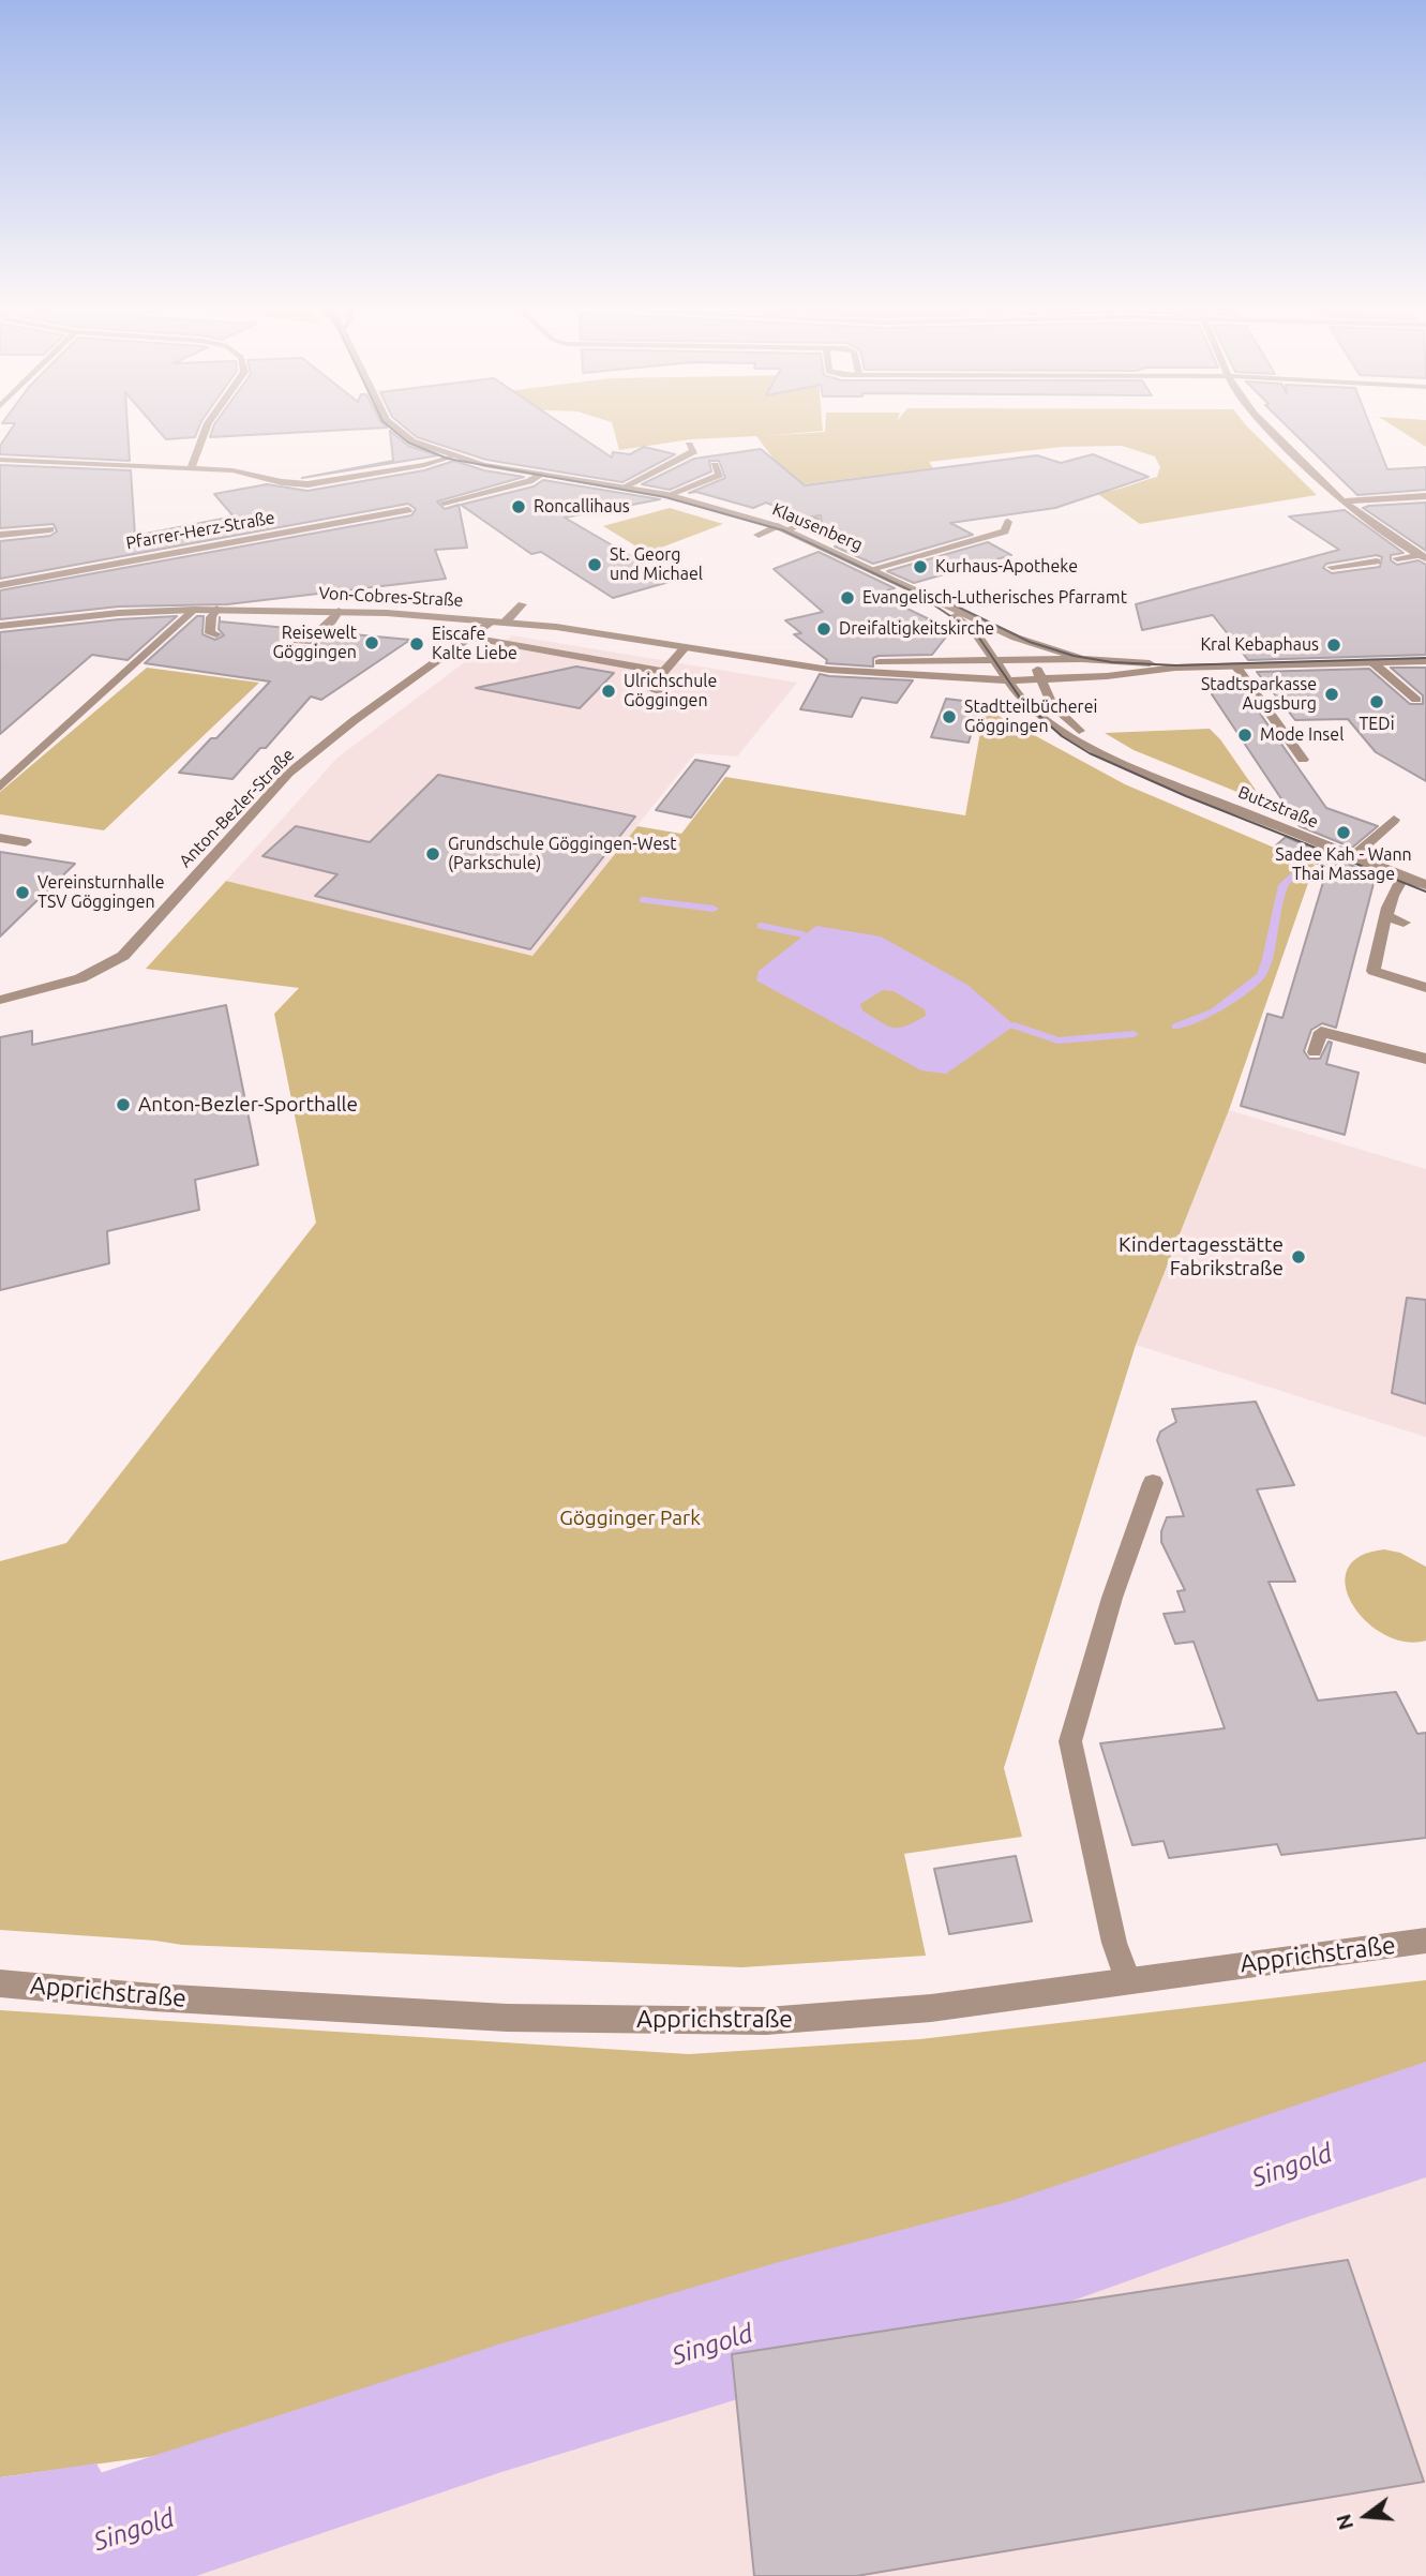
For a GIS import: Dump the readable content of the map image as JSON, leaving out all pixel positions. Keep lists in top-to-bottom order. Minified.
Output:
{"streets":{"street":["Klausenberg","Pfarrer-Herz-Straße","Von-Cobres-Straße","Butzstraße","Anton-Bezler-Straße","Apprichstraße"]},"crossings":[["Klausenberg","Von-Cobres-Straße"],["Klausenberg","Butzstraße"],["Von-Cobres-Straße","Butzstraße"],["Von-Cobres-Straße","Anton-Bezler-Straße"]],"water":["Singold"],"parks":["Gögginger Park"],"places":["Roncallihaus","St. Georg und Michael","Kurhaus-Apotheke","Evangelisch-Lutherisches Pfarramt","Dreifaltigkeitskirche","Reisewelt Göggingen","Eiscafe Kalte Liebe","Kral Kebaphaus","Ulrichschule Göggingen","Stadtsparkasse Augsburg","TEDi","Stadtteilbücherei Göggingen","Mode Insel","Sadee Kah - Wann Thai Massage","Grundschule Göggingen-West (Parkschule)","Vereinsturnhalle TSV Göggingen","Anton-Bezler-Sporthalle","Kindertagesstätte Fabrikstraße"],"north":"left"}
